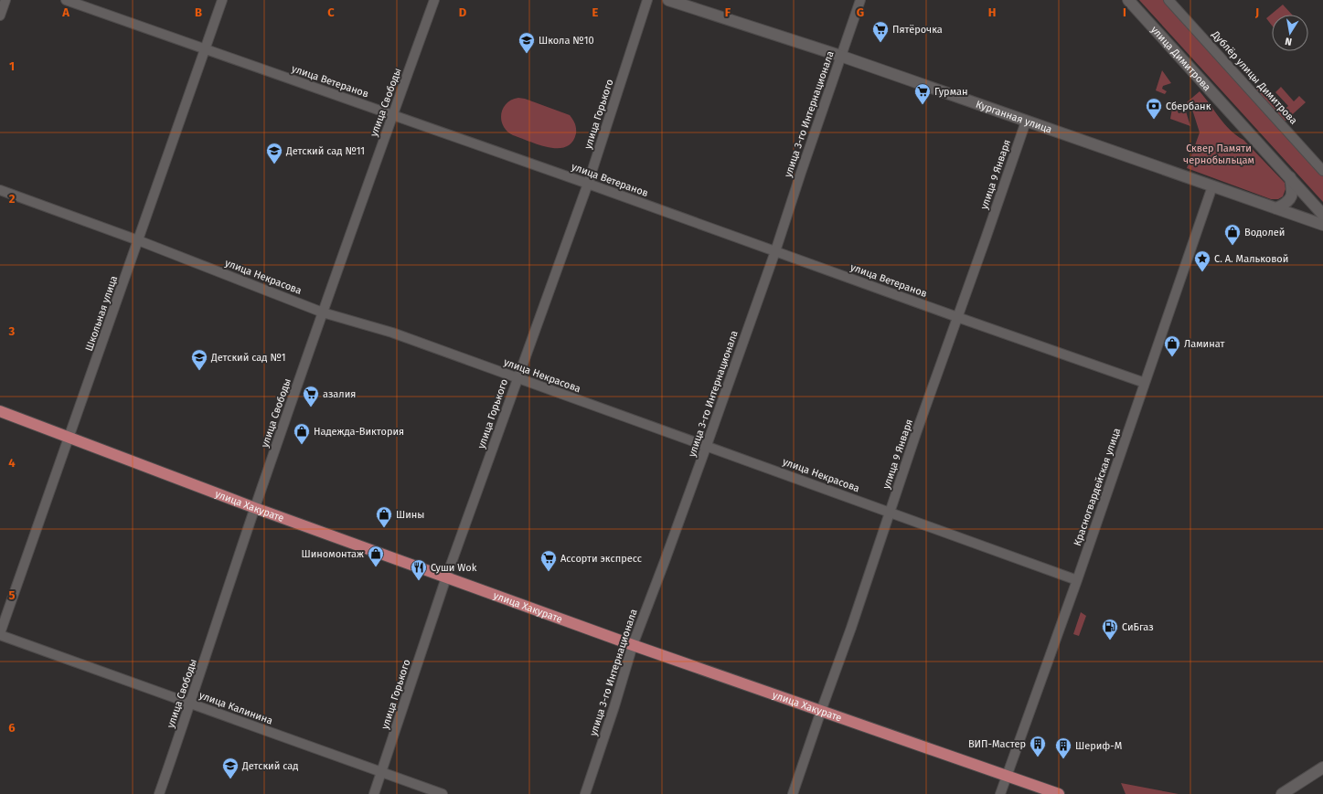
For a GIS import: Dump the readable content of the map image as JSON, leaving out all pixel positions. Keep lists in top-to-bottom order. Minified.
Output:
{"streets":{"main road":["улица Хакурате"],"street":["улица Димитрова","Дублёр улицы Димитрова","улица Ветеранов","улица Свободы","улица Горького","улица 3-го Интернационала","Курганная улица","улица 9 Января","улица Некрасова","Школьная улица","Красногвардейская улица","улица Калинина"]},"crossings":[["улица Ветеранов","улица Свободы"],["улица Ветеранов","улица Горького"],["улица Ветеранов","улица 3-го Интернационала"],["улица Ветеранов","улица 9 Января"],["улица Ветеранов","Школьная улица"],["улица Ветеранов","Красногвардейская улица"],["улица Свободы","улица Некрасова"],["улица Свободы","улица Хакурате"],["улица Свободы","улица Калинина"],["улица Горького","улица Некрасова"],["улица Горького","улица Хакурате"],["улица Горького","улица Калинина"],["улица 3-го Интернационала","Курганная улица"],["улица 3-го Интернационала","улица Некрасова"],["улица 3-го Интернационала","улица Хакурате"],["Курганная улица","улица 9 Января"],["Курганная улица","Красногвардейская улица"],["улица 9 Января","улица Некрасова"],["улица 9 Января","улица Хакурате"],["улица Некрасова","Школьная улица"],["улица Некрасова","Красногвардейская улица"],["Школьная улица","улица Хакурате"],["Школьная улица","улица Калинина"],["Красногвардейская улица","улица Хакурате"]],"parks":["Сквер Памяти чернобыльцам"],"places":{"supermarket":["Пятёрочка","Гурман","азалия","Ассорти экспресс"],"school or university":["Школа №10","Детский сад №11","Детский сад №1","Детский сад"],"bank":["Сбербанк"],"shop":["Водолей","Ламинат","Надежда-Виктория","Шины","Шиномонтаж"],"place":["С. А. Мальковой"],"restaurant":["Суши Wok"],"fuel station":["СиБгаз"],"building":["ВИП-Мастер","Шериф-М"]},"north":"bottom","grid":{"columns":["A","B","C","D","E","F","G","H","I","J"],"rows":["1","2","3","4","5","6"]}}
